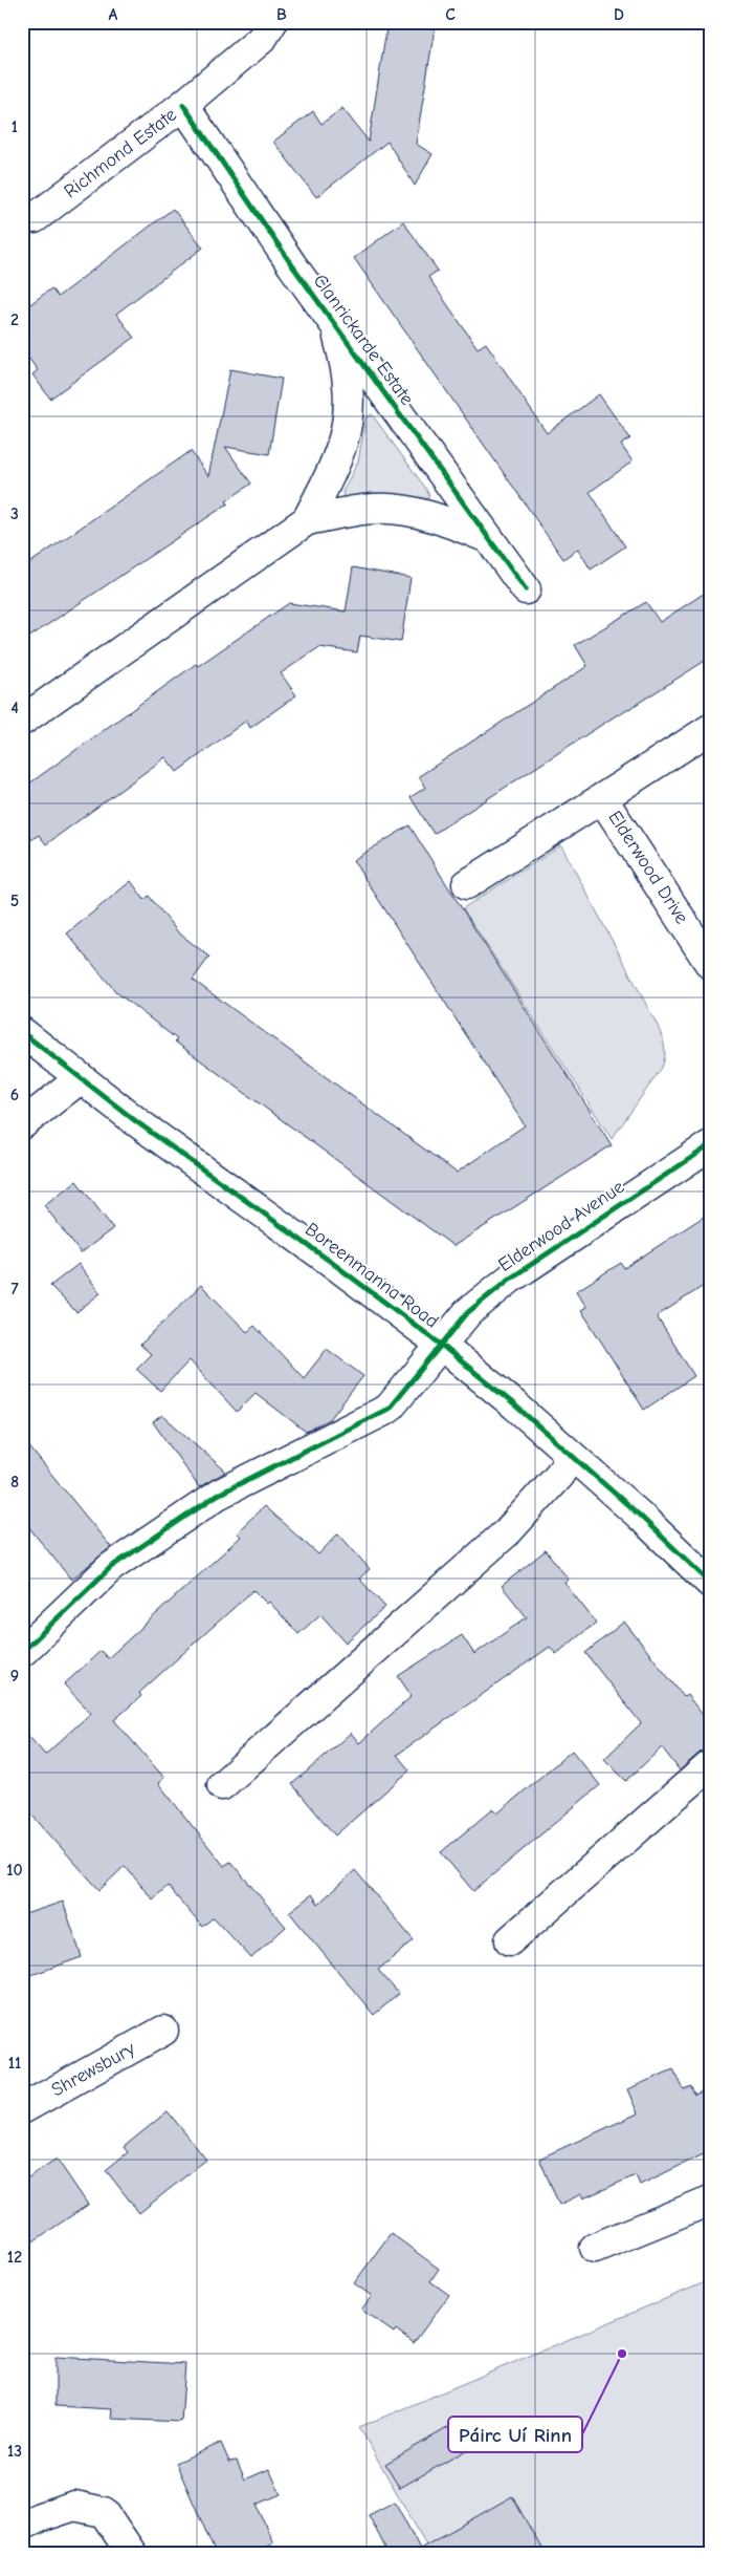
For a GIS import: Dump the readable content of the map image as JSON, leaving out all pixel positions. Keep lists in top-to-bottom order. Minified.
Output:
{"streets":{"street":["Richmond Estate","Clanrickarde Estate","Elderwood Drive","Elderwood Avenue","Boreenmanna Road","Shrewsbury"]},"crossings":[["Richmond Estate","Clanrickarde Estate"],["Elderwood Avenue","Boreenmanna Road"]],"places":["Páirc Uí Rinn"],"grid":{"columns":["A","B","C","D"],"rows":["1","2","3","4","5","6","7","8","9","10","11","12","13"]}}
